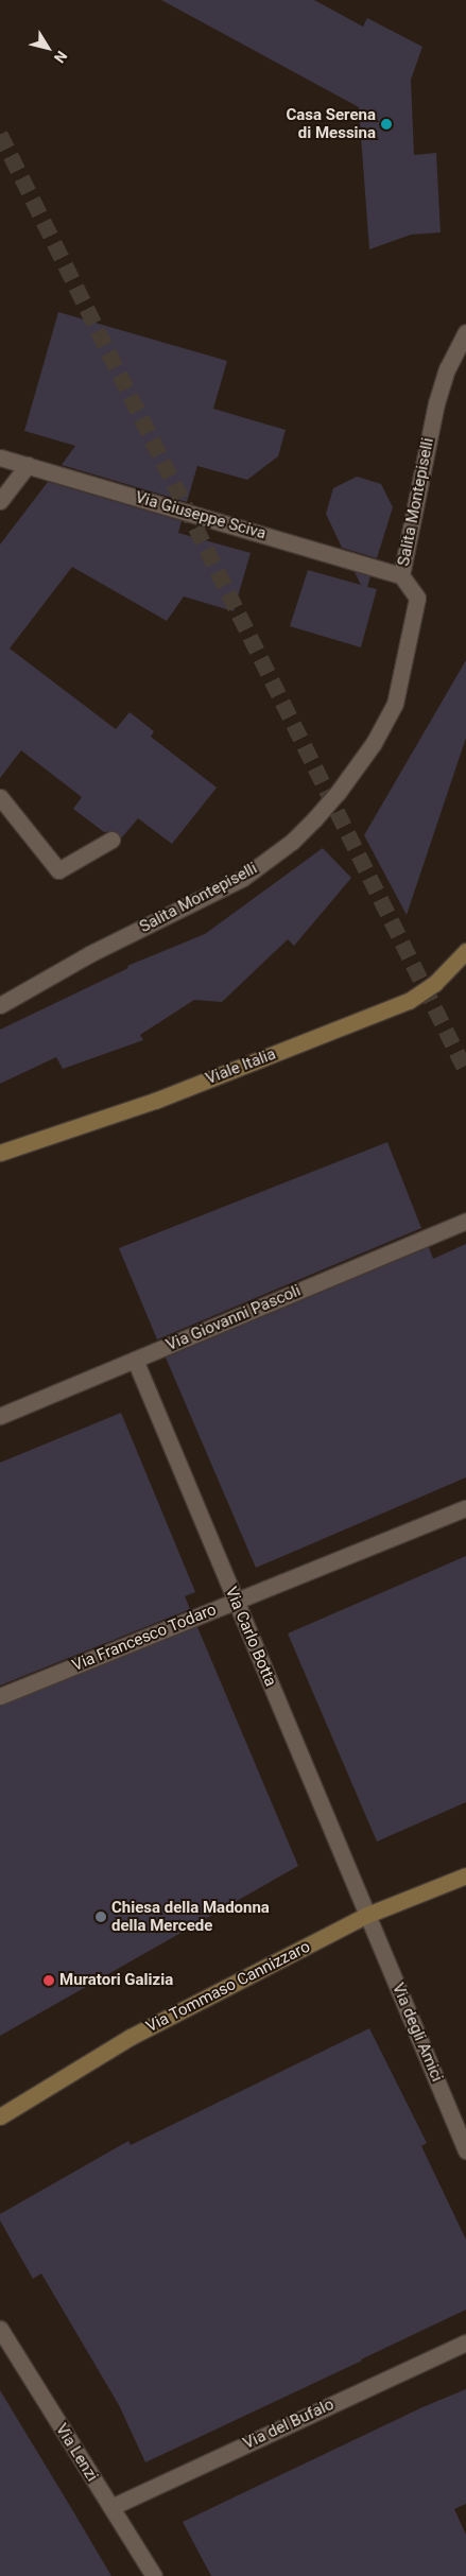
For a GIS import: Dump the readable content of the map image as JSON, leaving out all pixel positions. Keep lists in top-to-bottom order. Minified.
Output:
{"streets":{"street":["Salita Montepiselli","Via Giuseppe Sciva","Viale Italia","Via Giovanni Pascoli","Via Carlo Botta","Via Francesco Todaro","Via Tommaso Cannizzaro","Via degli Amici","Via del Bufalo","Via Lenzi"]},"crossings":[["Salita Montepiselli","Via Giuseppe Sciva"],["Via Giovanni Pascoli","Via Carlo Botta"],["Via Carlo Botta","Via Francesco Todaro"],["Via Carlo Botta","Via Tommaso Cannizzaro"],["Via Carlo Botta","Via degli Amici"],["Via Tommaso Cannizzaro","Via degli Amici"],["Via del Bufalo","Via Lenzi"]],"places":["Casa Serena di Messina","Chiesa della Madonna della Mercede","Muratori Galizia"],"north":"bottom right"}
